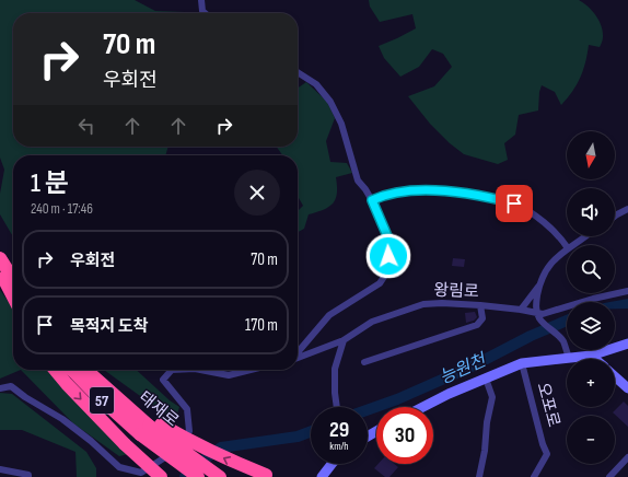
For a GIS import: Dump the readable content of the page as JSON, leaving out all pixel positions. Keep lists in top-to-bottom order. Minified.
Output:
{"streets":{"highway":["57","태재로"],"main road":["오포로"],"street":["왕림로"]},"crossings":[["57","태재로"]],"water":["능원천"],"north":"bottom","page":{"turn":["70 m","우회전"],"map_buttons":["+","−"],"heading":["1 분","240 m · 17:46"],"list":[{"name":"우회전","value":"70 m"},{"name":"목적지 도착","value":"170 m"}],"speed":"29 km/h","limit":"30"}}
